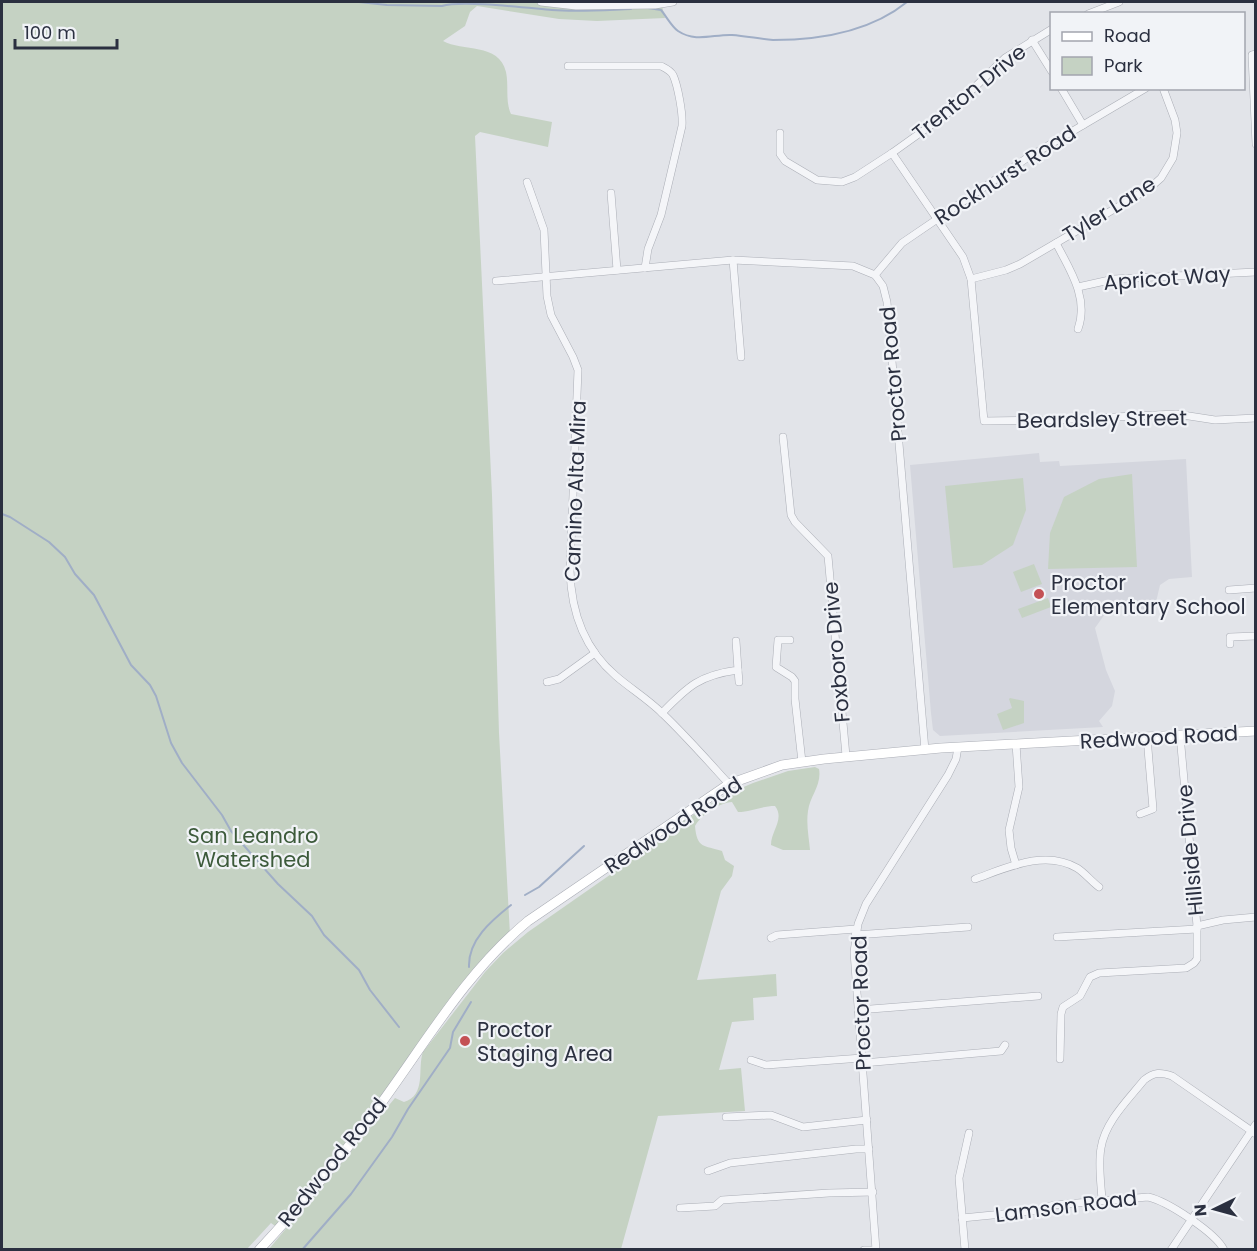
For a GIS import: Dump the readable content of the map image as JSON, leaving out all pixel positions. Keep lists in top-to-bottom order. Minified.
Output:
{"streets":{"main road":["Redwood Road"],"street":["Trenton Drive","Rockhurst Road","Tyler Lane","Apricot Way","Proctor Road","Beardsley Street","Camino Alta Mira","Foxboro Drive","Hillside Drive","Lamson Road"]},"crossings":[["Rockhurst Road","Proctor Road"],["Tyler Lane","Beardsley Street"],["Proctor Road","Redwood Road"],["Camino Alta Mira","Redwood Road"],["Foxboro Drive","Redwood Road"],["Redwood Road","Hillside Drive"]],"parks":["San Leandro Watershed"],"places":["Proctor Elementary School","Proctor Staging Area"],"legend":["Road","Park"],"scale_bar":"100 m","north":"left"}
